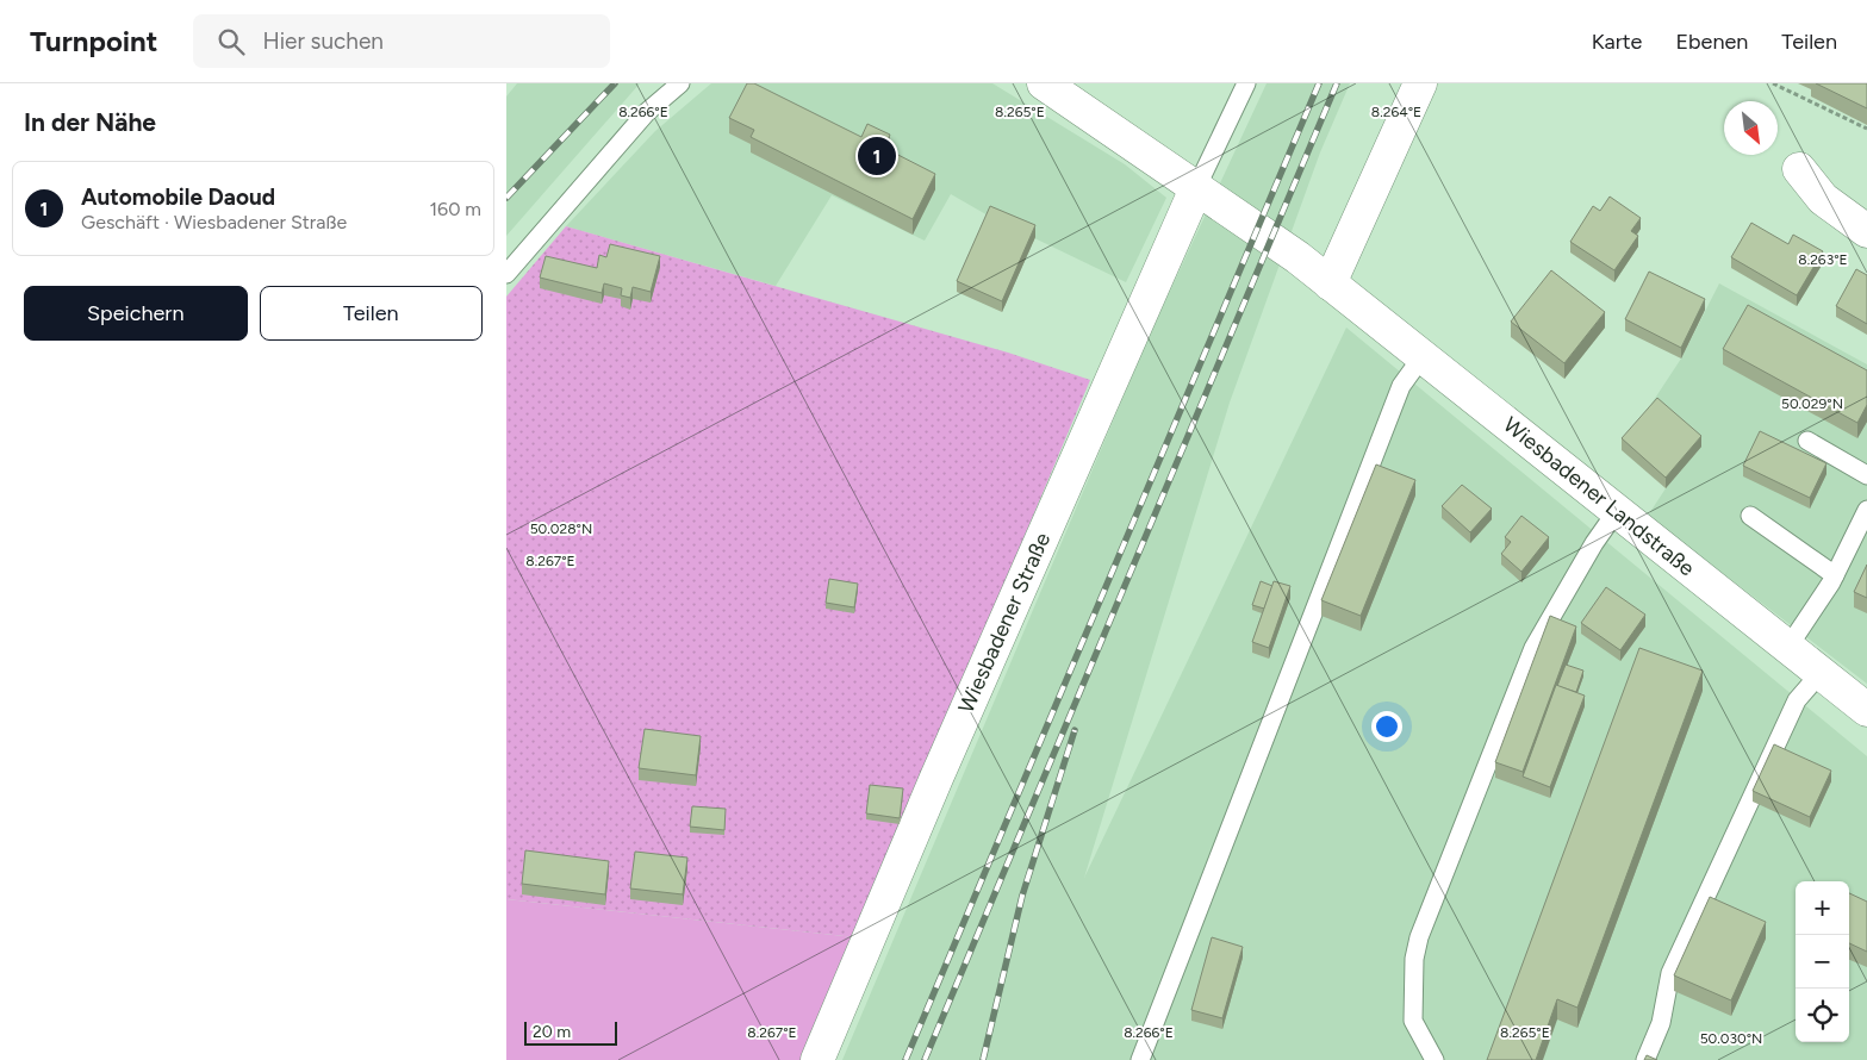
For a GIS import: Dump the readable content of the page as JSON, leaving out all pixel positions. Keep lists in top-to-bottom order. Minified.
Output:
{"streets":{"street":["Wiesbadener Landstraße","Wiesbadener Straße"]},"crossings":[["Wiesbadener Landstraße","Wiesbadener Straße"]],"scale_bar":"20 m","north":"bottom right","page":{"header":"Turnpoint","search":"Hier suchen","nav":["Karte","Ebenen","Teilen"],"heading":"In der Nähe","pins":"1","list":[{"mark":"1","name":"Automobile Daoud","note":"Geschäft · Wiesbadener Straße","value":"160 m"}],"buttons":["Speichern","Teilen"],"map_buttons":["+","−"],"scale":"20 m"},"coordinates":["8.266°E","8.265°E","8.264°E","8.263°E","50.029°N","50.028°N","8.267°E","50.030°N"]}
